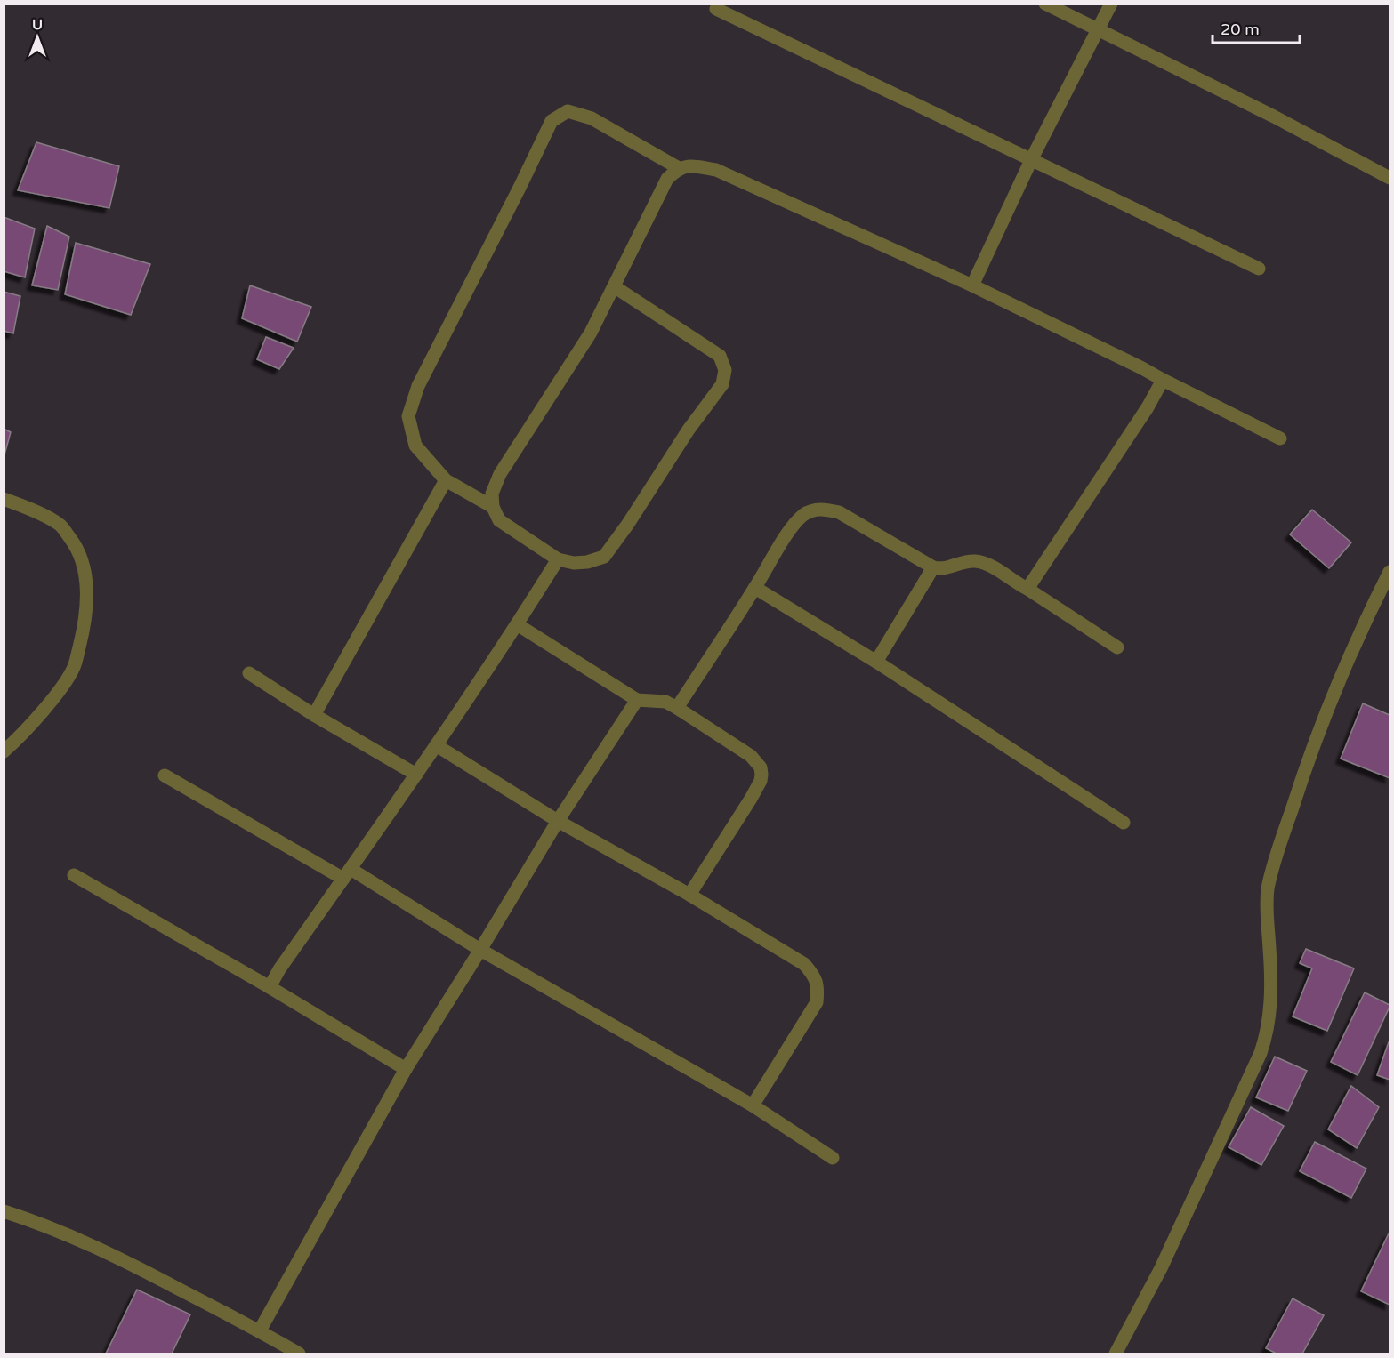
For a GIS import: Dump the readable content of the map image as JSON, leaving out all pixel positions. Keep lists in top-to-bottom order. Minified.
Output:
{"scale_bar":"20 m","north":"top"}
